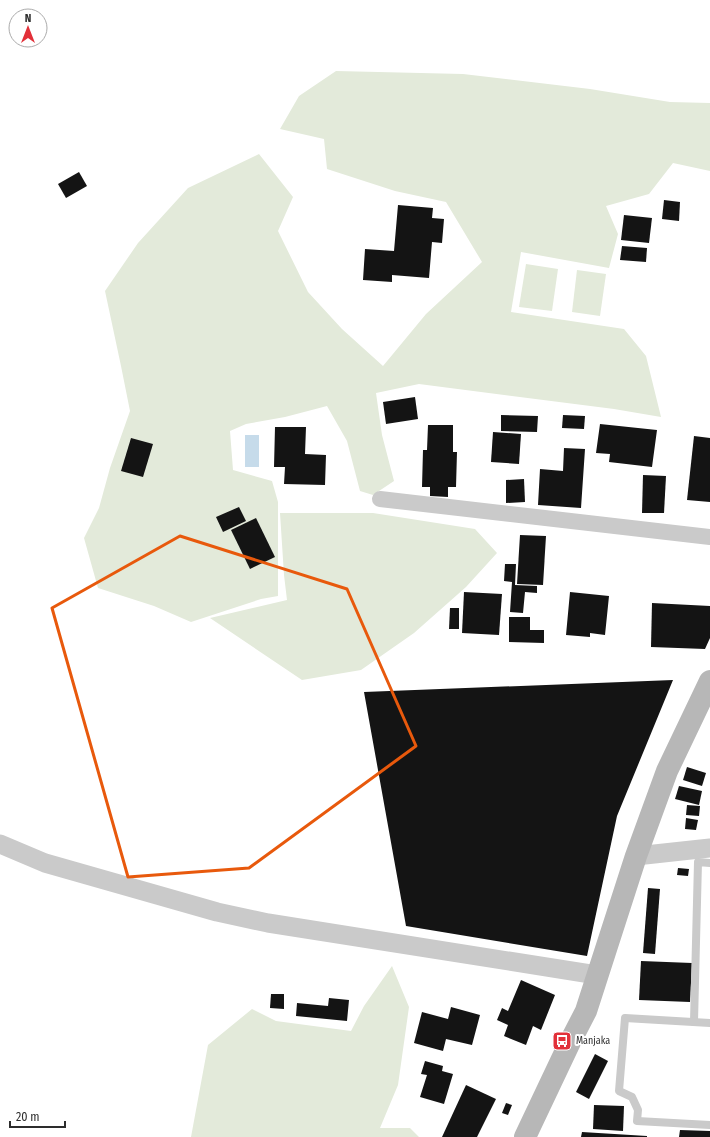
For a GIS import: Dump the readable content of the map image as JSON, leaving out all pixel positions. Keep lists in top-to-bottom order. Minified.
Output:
{"places":{"bus stop":["Manjaka"]},"scale_bar":"20 m","north":"top"}
